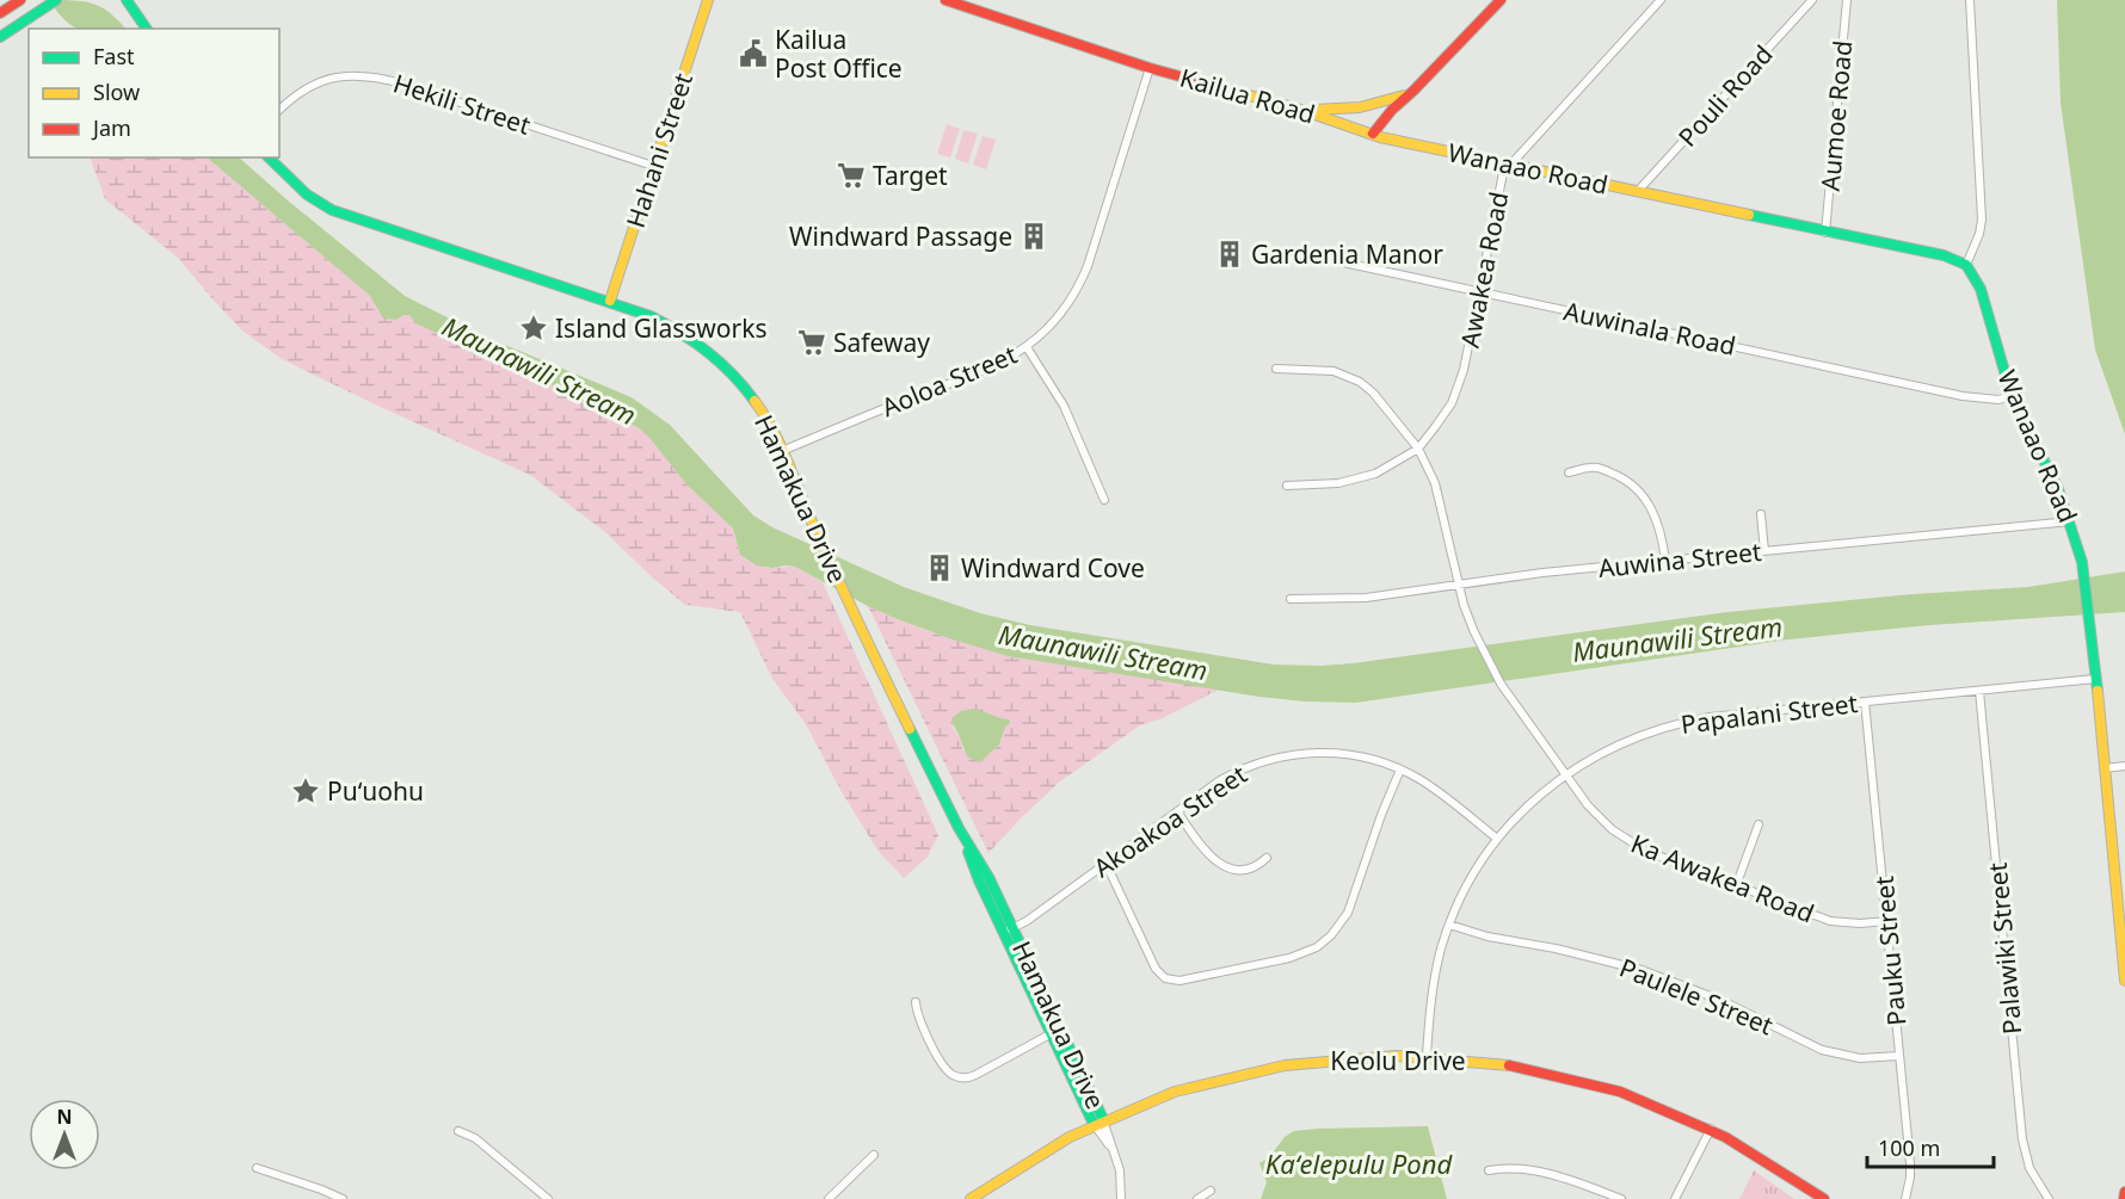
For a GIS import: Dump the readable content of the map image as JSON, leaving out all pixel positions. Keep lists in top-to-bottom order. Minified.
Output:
{"streets":{"street":["Kailua Road","Pouli Road","Hekili Street","Aumoe Road","Hahani Street","Wanaao Road","Awakea Road","Auwinala Road","Aoloa Street","Hamakua Drive","Auwina Street","Papalani Street","Akoakoa Street","Ka Awakea Road","Palawiki Street","Pauku Street","Paulele Street","Keolu Drive"]},"crossings":[["Kailua Road","Wanaao Road"],["Kailua Road","Aoloa Street"],["Pouli Road","Wanaao Road"],["Hekili Street","Hahani Street"],["Aumoe Road","Wanaao Road"],["Hahani Street","Hamakua Drive"],["Wanaao Road","Awakea Road"],["Wanaao Road","Auwinala Road"],["Wanaao Road","Auwina Street"],["Wanaao Road","Papalani Street"],["Awakea Road","Auwinala Road"],["Awakea Road","Ka Awakea Road"],["Aoloa Street","Hamakua Drive"],["Hamakua Drive","Akoakoa Street"],["Hamakua Drive","Keolu Drive"],["Auwina Street","Ka Awakea Road"],["Papalani Street","Akoakoa Street"],["Papalani Street","Ka Awakea Road"],["Papalani Street","Palawiki Street"],["Papalani Street","Pauku Street"],["Papalani Street","Paulele Street"],["Papalani Street","Keolu Drive"],["Ka Awakea Road","Pauku Street"],["Pauku Street","Paulele Street"]],"water":["Maunawili Stream","Kaʻelepulu Pond"],"places":{"public building":["Kailua Post Office"],"supermarket":["Target","Safeway"],"building":["Windward Passage","Gardenia Manor","Windward Cove"],"place":["Island Glassworks","Puʻuohu"]},"legend":["Fast","Slow","Jam"],"scale_bar":"100 m","north":"top"}
